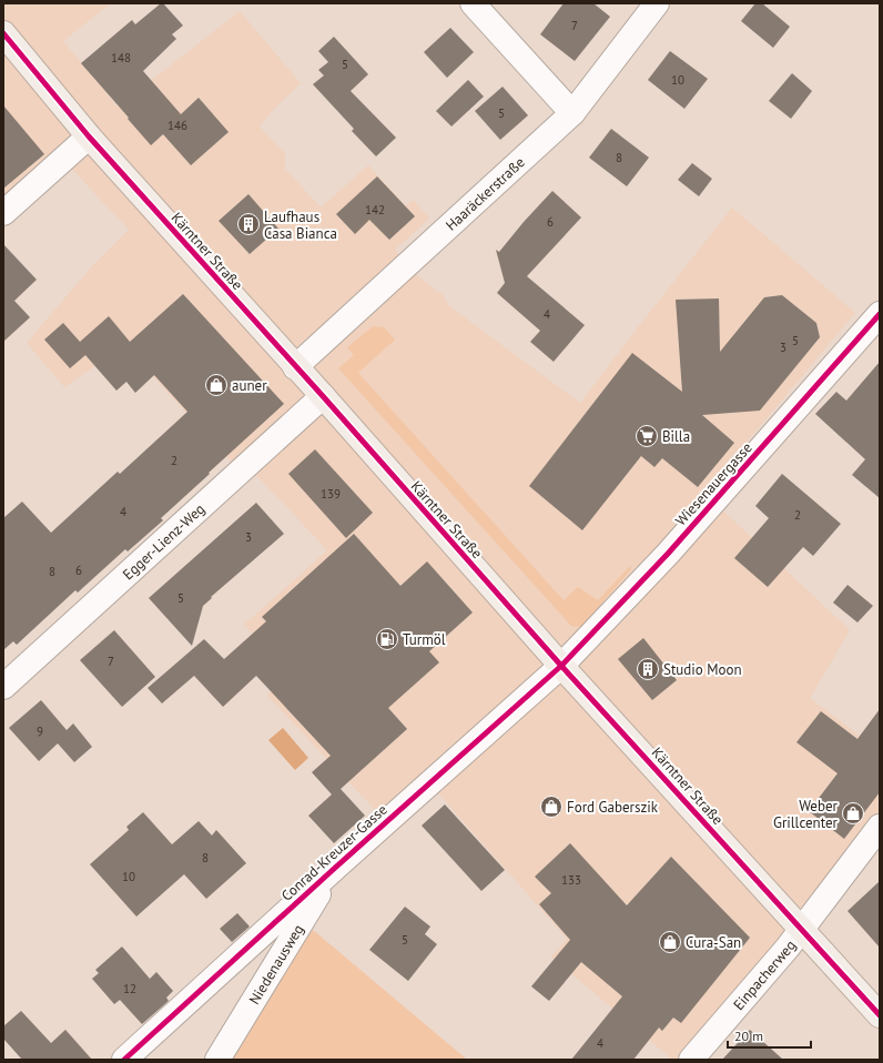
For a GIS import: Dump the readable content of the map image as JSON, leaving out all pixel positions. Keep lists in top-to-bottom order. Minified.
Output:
{"streets":{"main road":["Kärntner Straße"],"street":["Haaräckerstraße","Wiesenauergasse","Egger-Lienz-Weg","Conrad-Kreuzer-Gasse","Niedenausweg","Einpacherweg"]},"crossings":[["Haaräckerstraße","Kärntner Straße"],["Kärntner Straße","Wiesenauergasse"],["Kärntner Straße","Egger-Lienz-Weg"],["Kärntner Straße","Conrad-Kreuzer-Gasse"],["Kärntner Straße","Einpacherweg"],["Wiesenauergasse","Conrad-Kreuzer-Gasse"],["Conrad-Kreuzer-Gasse","Niedenausweg"]],"places":{"building":["Laufhaus Casa Bianca","Studio Moon"],"shop":["auner","Ford Gaberszik","Weber Grillcenter","Cura-San"],"supermarket":["Billa"],"fuel station":["Turmöl"]},"house_numbers":["7","148","5","10","5","146","8","142","6","4","5","3","2","139","4","2","3","6","8","5","7","9","8","10","133","5","12","4"],"scale_bar":"20 m"}
